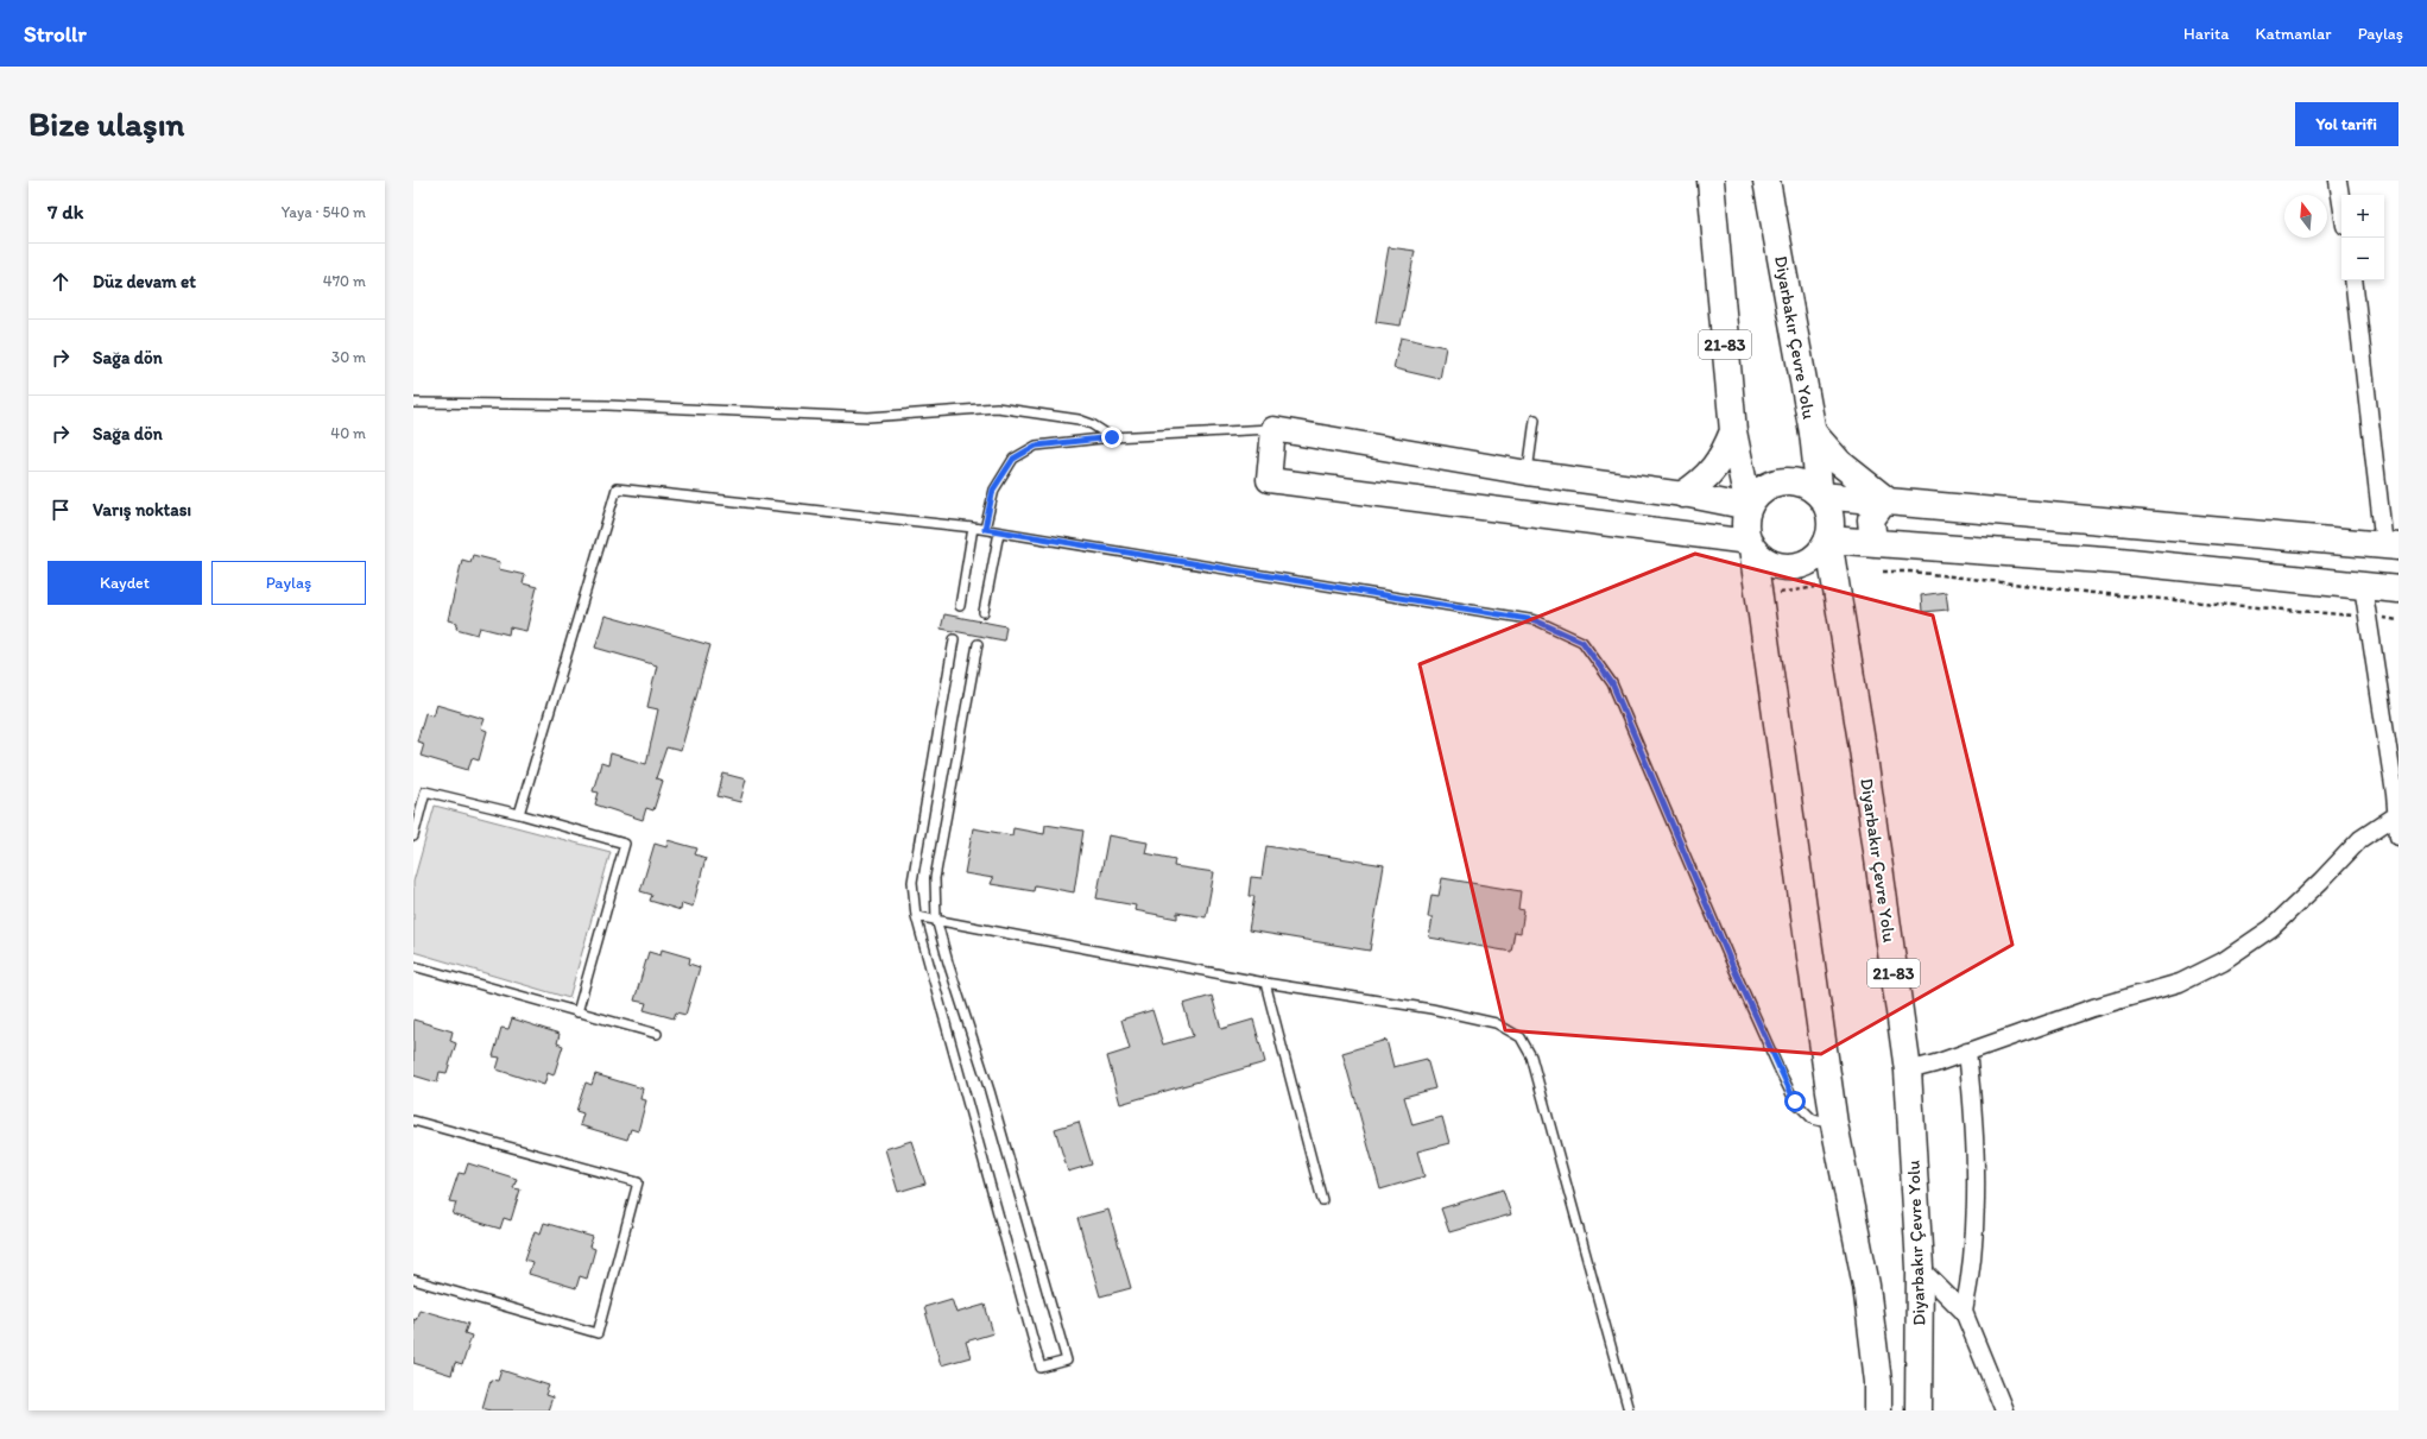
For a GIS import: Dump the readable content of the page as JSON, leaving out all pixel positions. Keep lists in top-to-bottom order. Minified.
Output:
{"streets":{"main road":["Diyarbakır Çevre Yolu","21-83"]},"crossings":[["Diyarbakır Çevre Yolu","21-83"]],"north":"top","page":{"header":"Strollr","nav":["Harita","Katmanlar","Paylaş"],"buttons":["Yol tarifi",["Kaydet","Paylaş"]],"title":"Bize ulaşın","heading":["7 dk","Yaya · 540 m"],"map_buttons":["+","−"],"list":[["Düz devam et","470 m"],["Sağa dön","30 m"],["Sağa dön","40 m"],"Varış noktası"]}}
